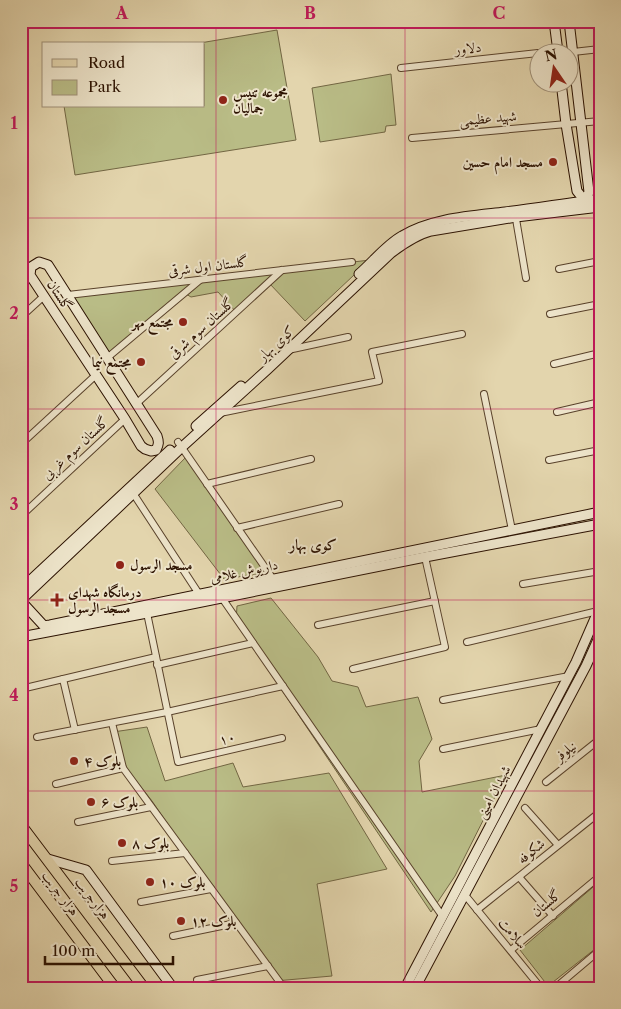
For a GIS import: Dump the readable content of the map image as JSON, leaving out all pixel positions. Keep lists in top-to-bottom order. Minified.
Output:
{"streets":{"main road":["هزار جریب","هزارجریب"],"street":["دلاور","شهید عظیمی","گلستان اول شرقی","گلستان","گلستان سوم شرقی","کوی بهار","گلستان سوم غربی","داریوش غلامی","۱۰","نیلوفر","شهیدان امینی","شکوفه","سلامت"]},"crossings":[["گلستان اول شرقی","گلستان"],["گلستان اول شرقی","گلستان سوم شرقی"],["گلستان","گلستان سوم شرقی"],["گلستان","گلستان سوم غربی"],["گلستان","سلامت"],["شهیدان امینی","سلامت"],["شکوفه","سلامت"]],"districts":["کوی بهار"],"places":{"other":["مجموعه تنیس جمالیان","مسجد امام حسین","مجتمع مهر","مجتمع نیما","مسجد الرسول","بلوک ۴","بلوک ۶","بلوک ۸","بلوک ۱۰","بلوک ۱۲"],"health":["درمانگاه شهدای مسجد الرسول"]},"legend":["Road","Park"],"scale_bar":"100 m","north":"top","grid":{"columns":["A","B","C"],"rows":["1","2","3","4","5"]}}
